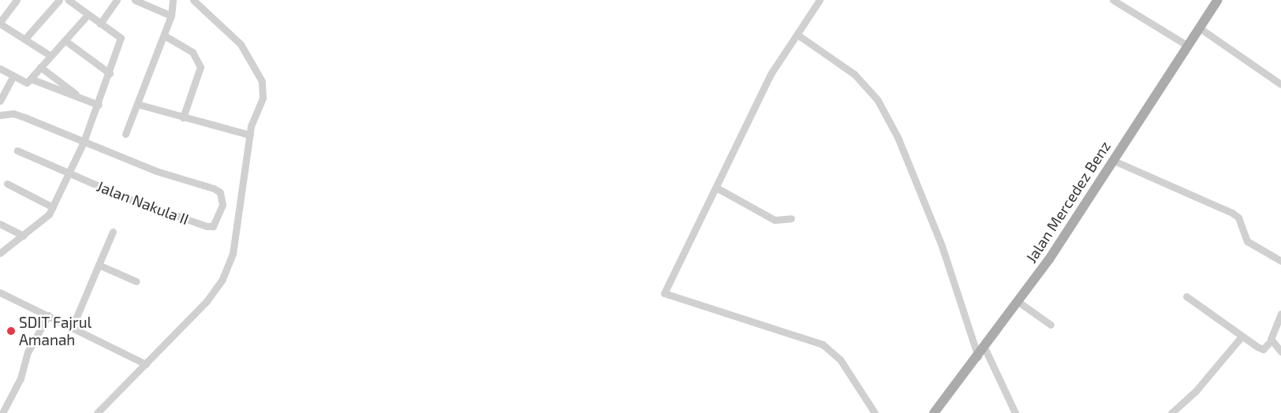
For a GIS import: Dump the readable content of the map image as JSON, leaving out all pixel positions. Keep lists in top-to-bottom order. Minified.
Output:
{"streets":{"main road":["Jalan Mercedez Benz"],"street":["Jalan Nakula II"]},"places":["SDIT Fajrul Amanah"]}
